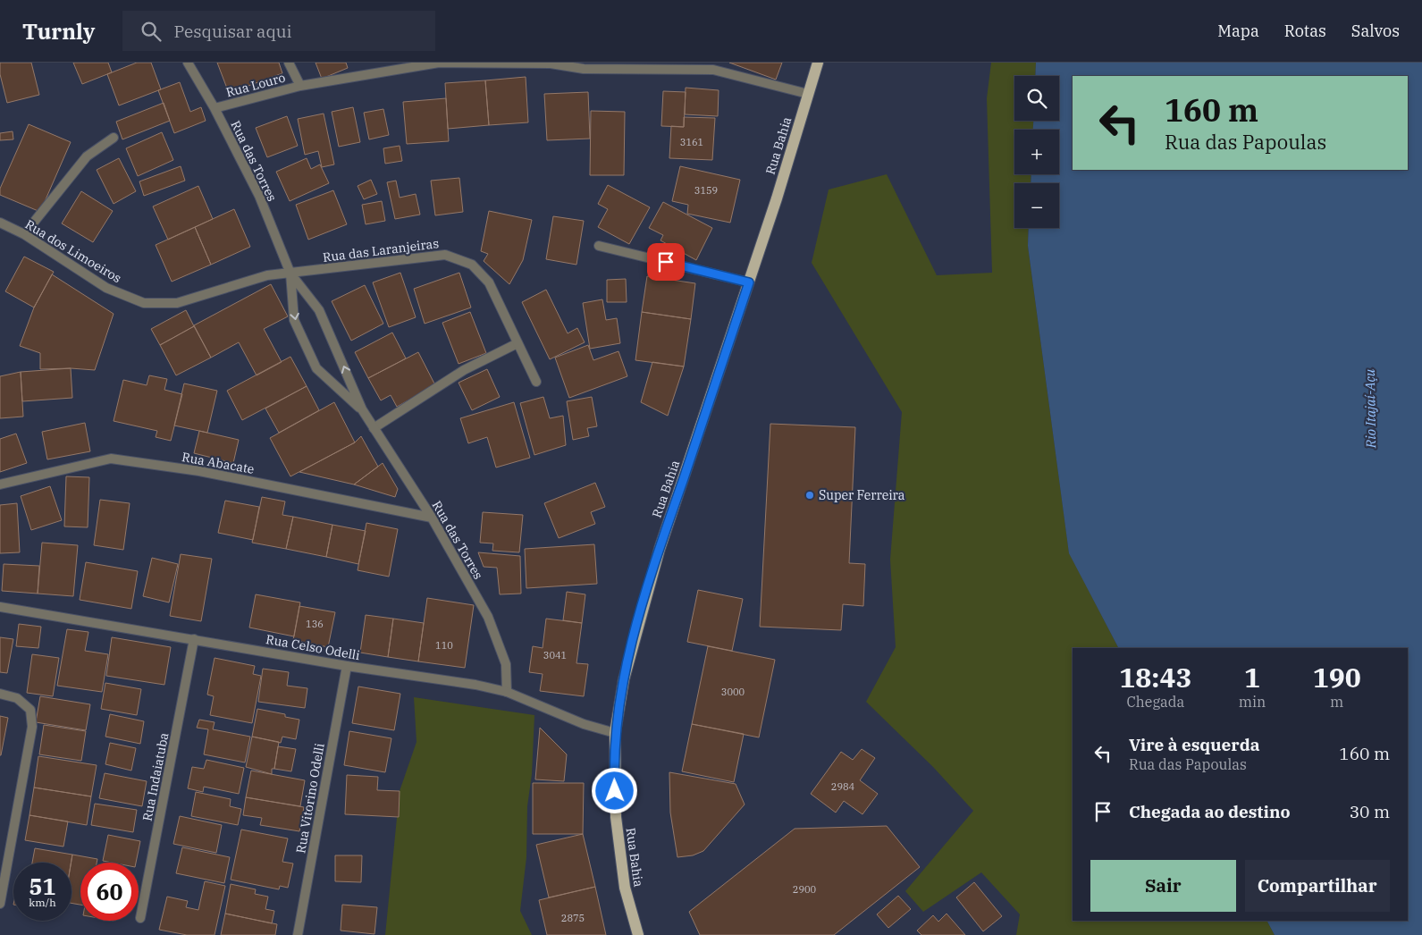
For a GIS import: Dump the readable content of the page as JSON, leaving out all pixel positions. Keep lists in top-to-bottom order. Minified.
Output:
{"streets":{"main road":["Rua Bahia"],"street":["Rua Louro","Rua das Torres","Rua das Laranjeiras","Rua dos Limoeiros","Rua Abacate","Rua Celso Odelli","Rua Indaiatuba","Rua Vitorino Odelli"]},"crossings":[["Rua Louro","Rua Bahia"],["Rua Louro","Rua das Torres"],["Rua Bahia","Rua Celso Odelli"],["Rua das Torres","Rua das Laranjeiras"],["Rua das Torres","Rua dos Limoeiros"],["Rua das Torres","Rua Abacate"],["Rua das Torres","Rua Celso Odelli"],["Rua das Laranjeiras","Rua dos Limoeiros"],["Rua Celso Odelli","Rua Indaiatuba"],["Rua Celso Odelli","Rua Vitorino Odelli"]],"water":["Rio Itajaí-Açu"],"places":["Super Ferreira"],"house_numbers":["3161","3159","136","110","3041","3000","2984","2900","2875"],"page":{"header":"Turnly","search":"Pesquisar aqui","nav":["Mapa","Rotas","Salvos"],"map_buttons":["+","−"],"turn":["160 m","Rua das Papoulas"],"eta":["18:43","Chegada","1","min","190","m"],"list":[{"name":"Vire à esquerda","note":"Rua das Papoulas","value":"160 m"},{"name":"Chegada ao destino","value":"30 m"}],"buttons":["Sair","Compartilhar"],"speed":"51 km/h","limit":"60"}}
